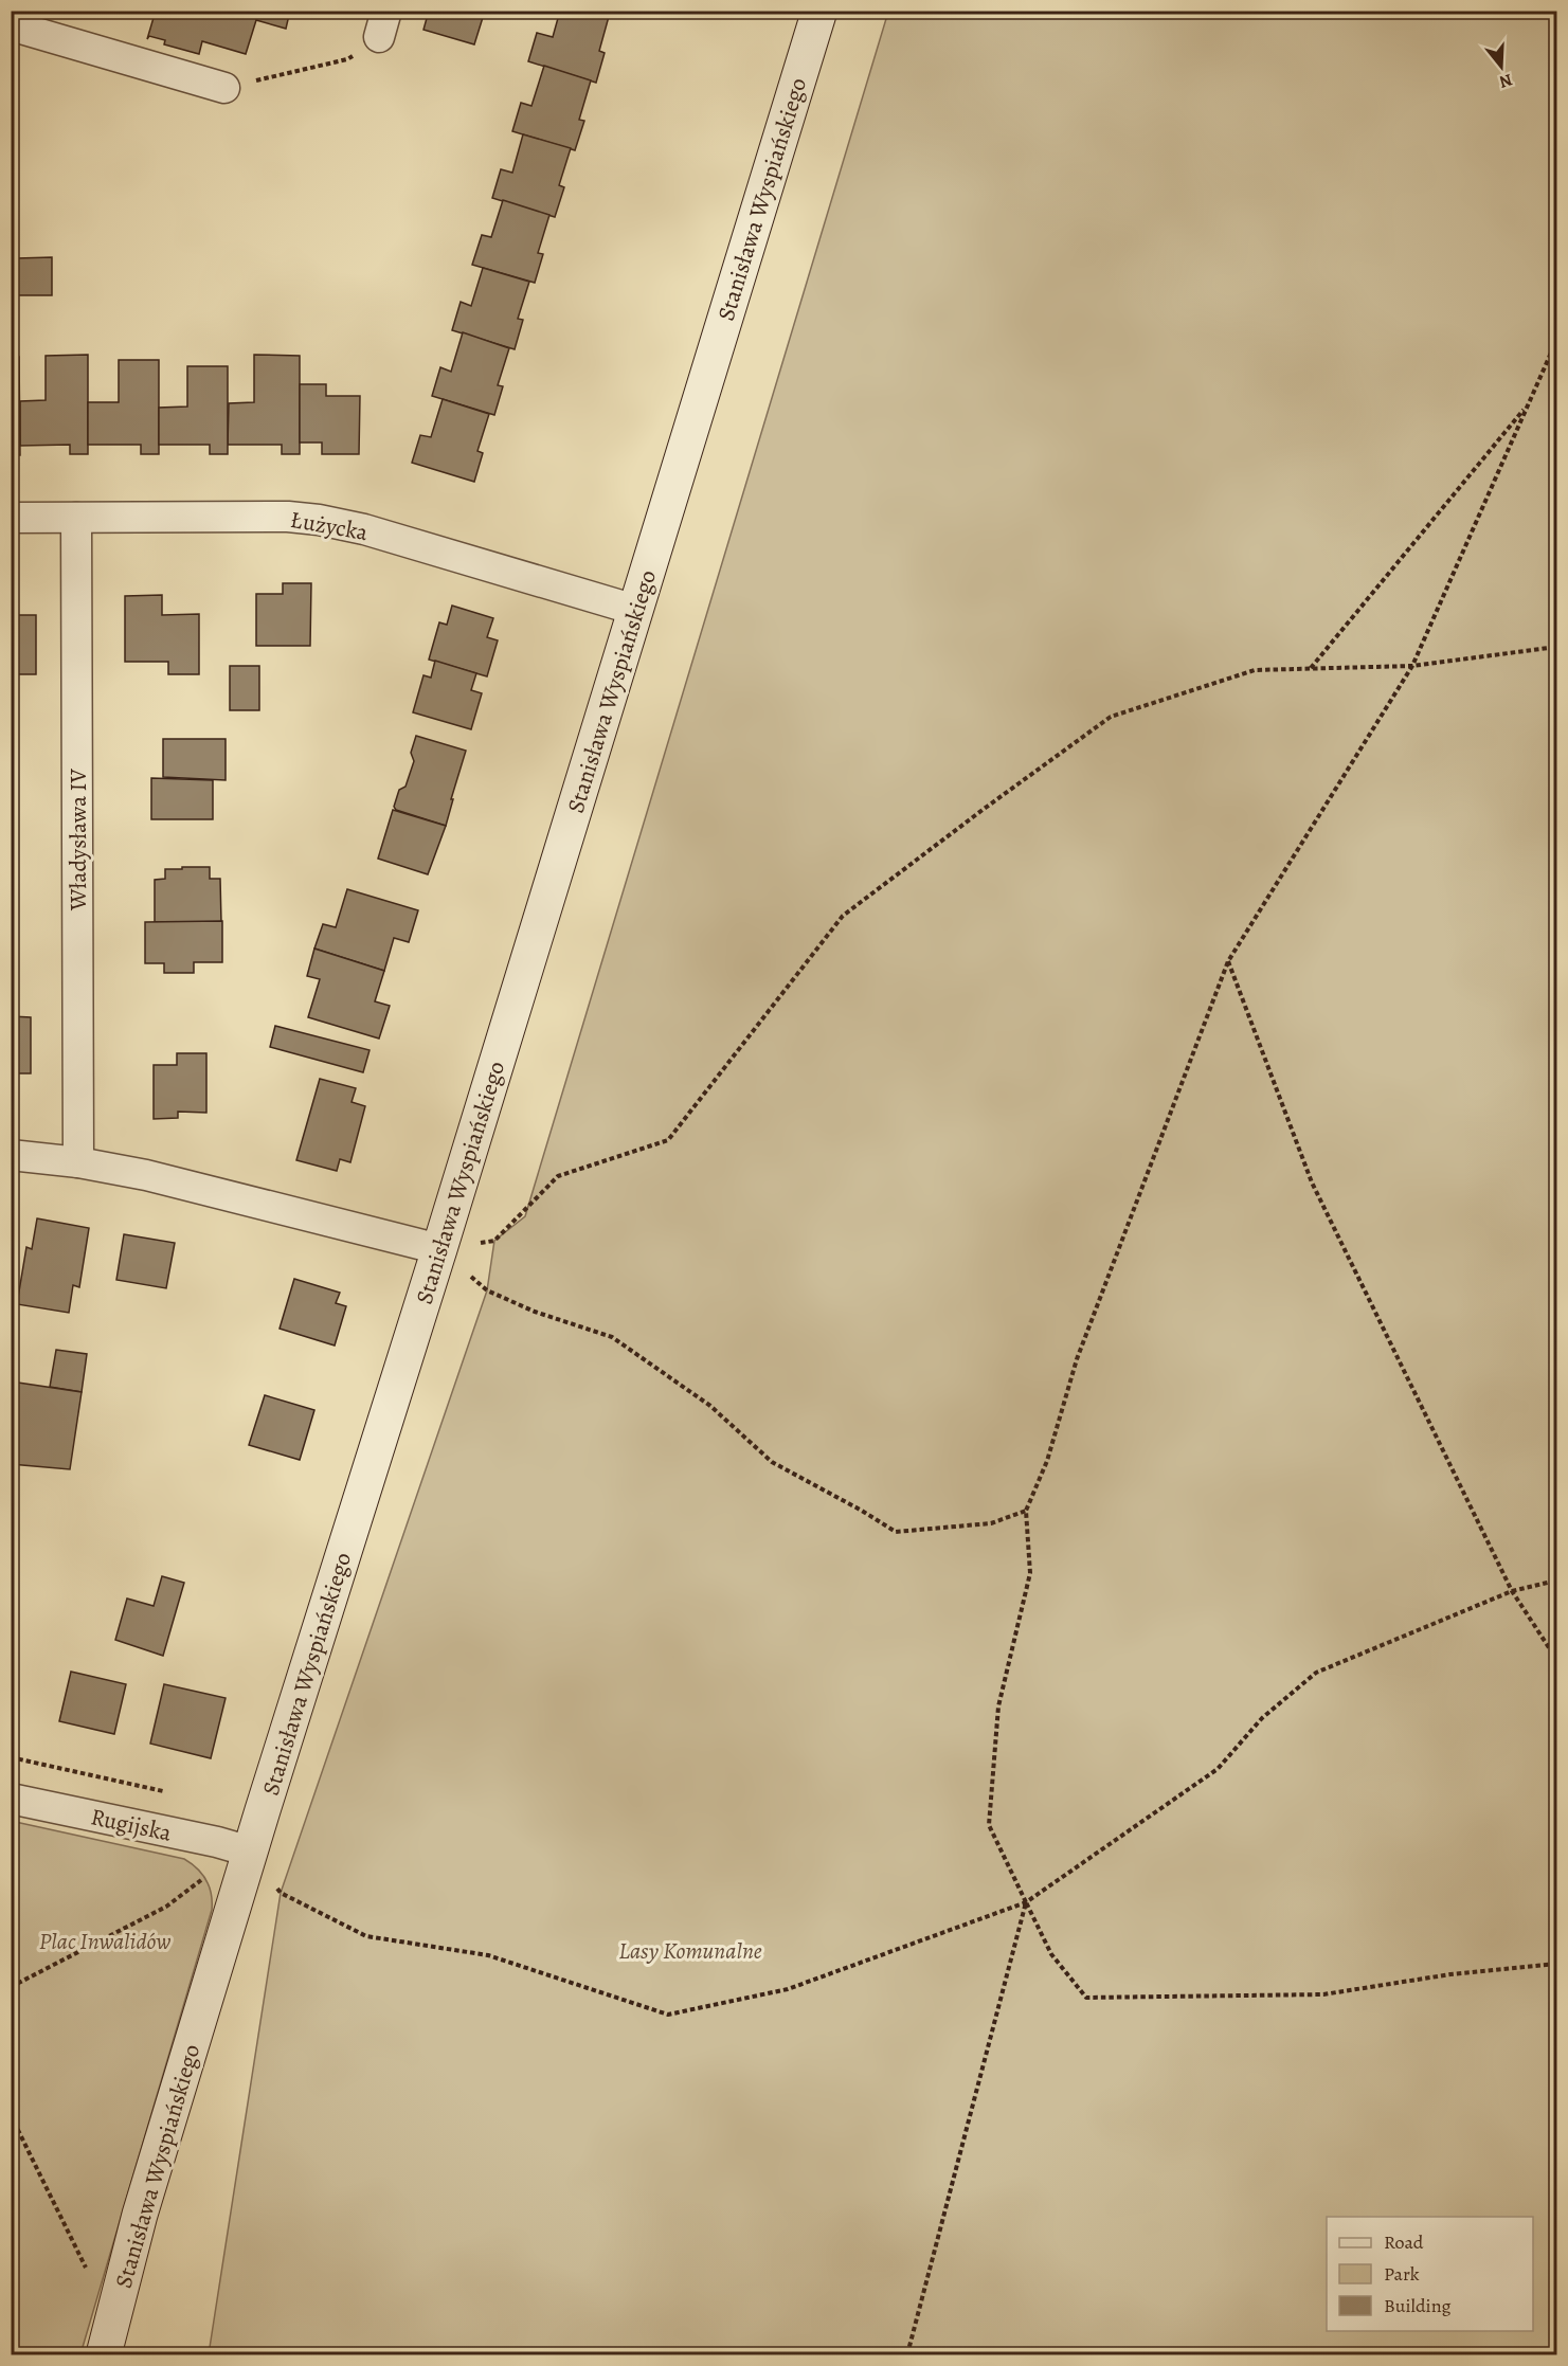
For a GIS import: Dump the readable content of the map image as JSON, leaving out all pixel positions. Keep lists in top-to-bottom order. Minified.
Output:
{"streets":{"street":["Stanisława Wyspiańskiego","Łużycka","Władysława IV","Rugijska"]},"crossings":[["Stanisława Wyspiańskiego","Łużycka"],["Stanisława Wyspiańskiego","Rugijska"],["Łużycka","Władysława IV"]],"parks":["Plac Inwalidów","Lasy Komunalne"],"legend":["Road","Park","Building"],"north":"bottom"}
